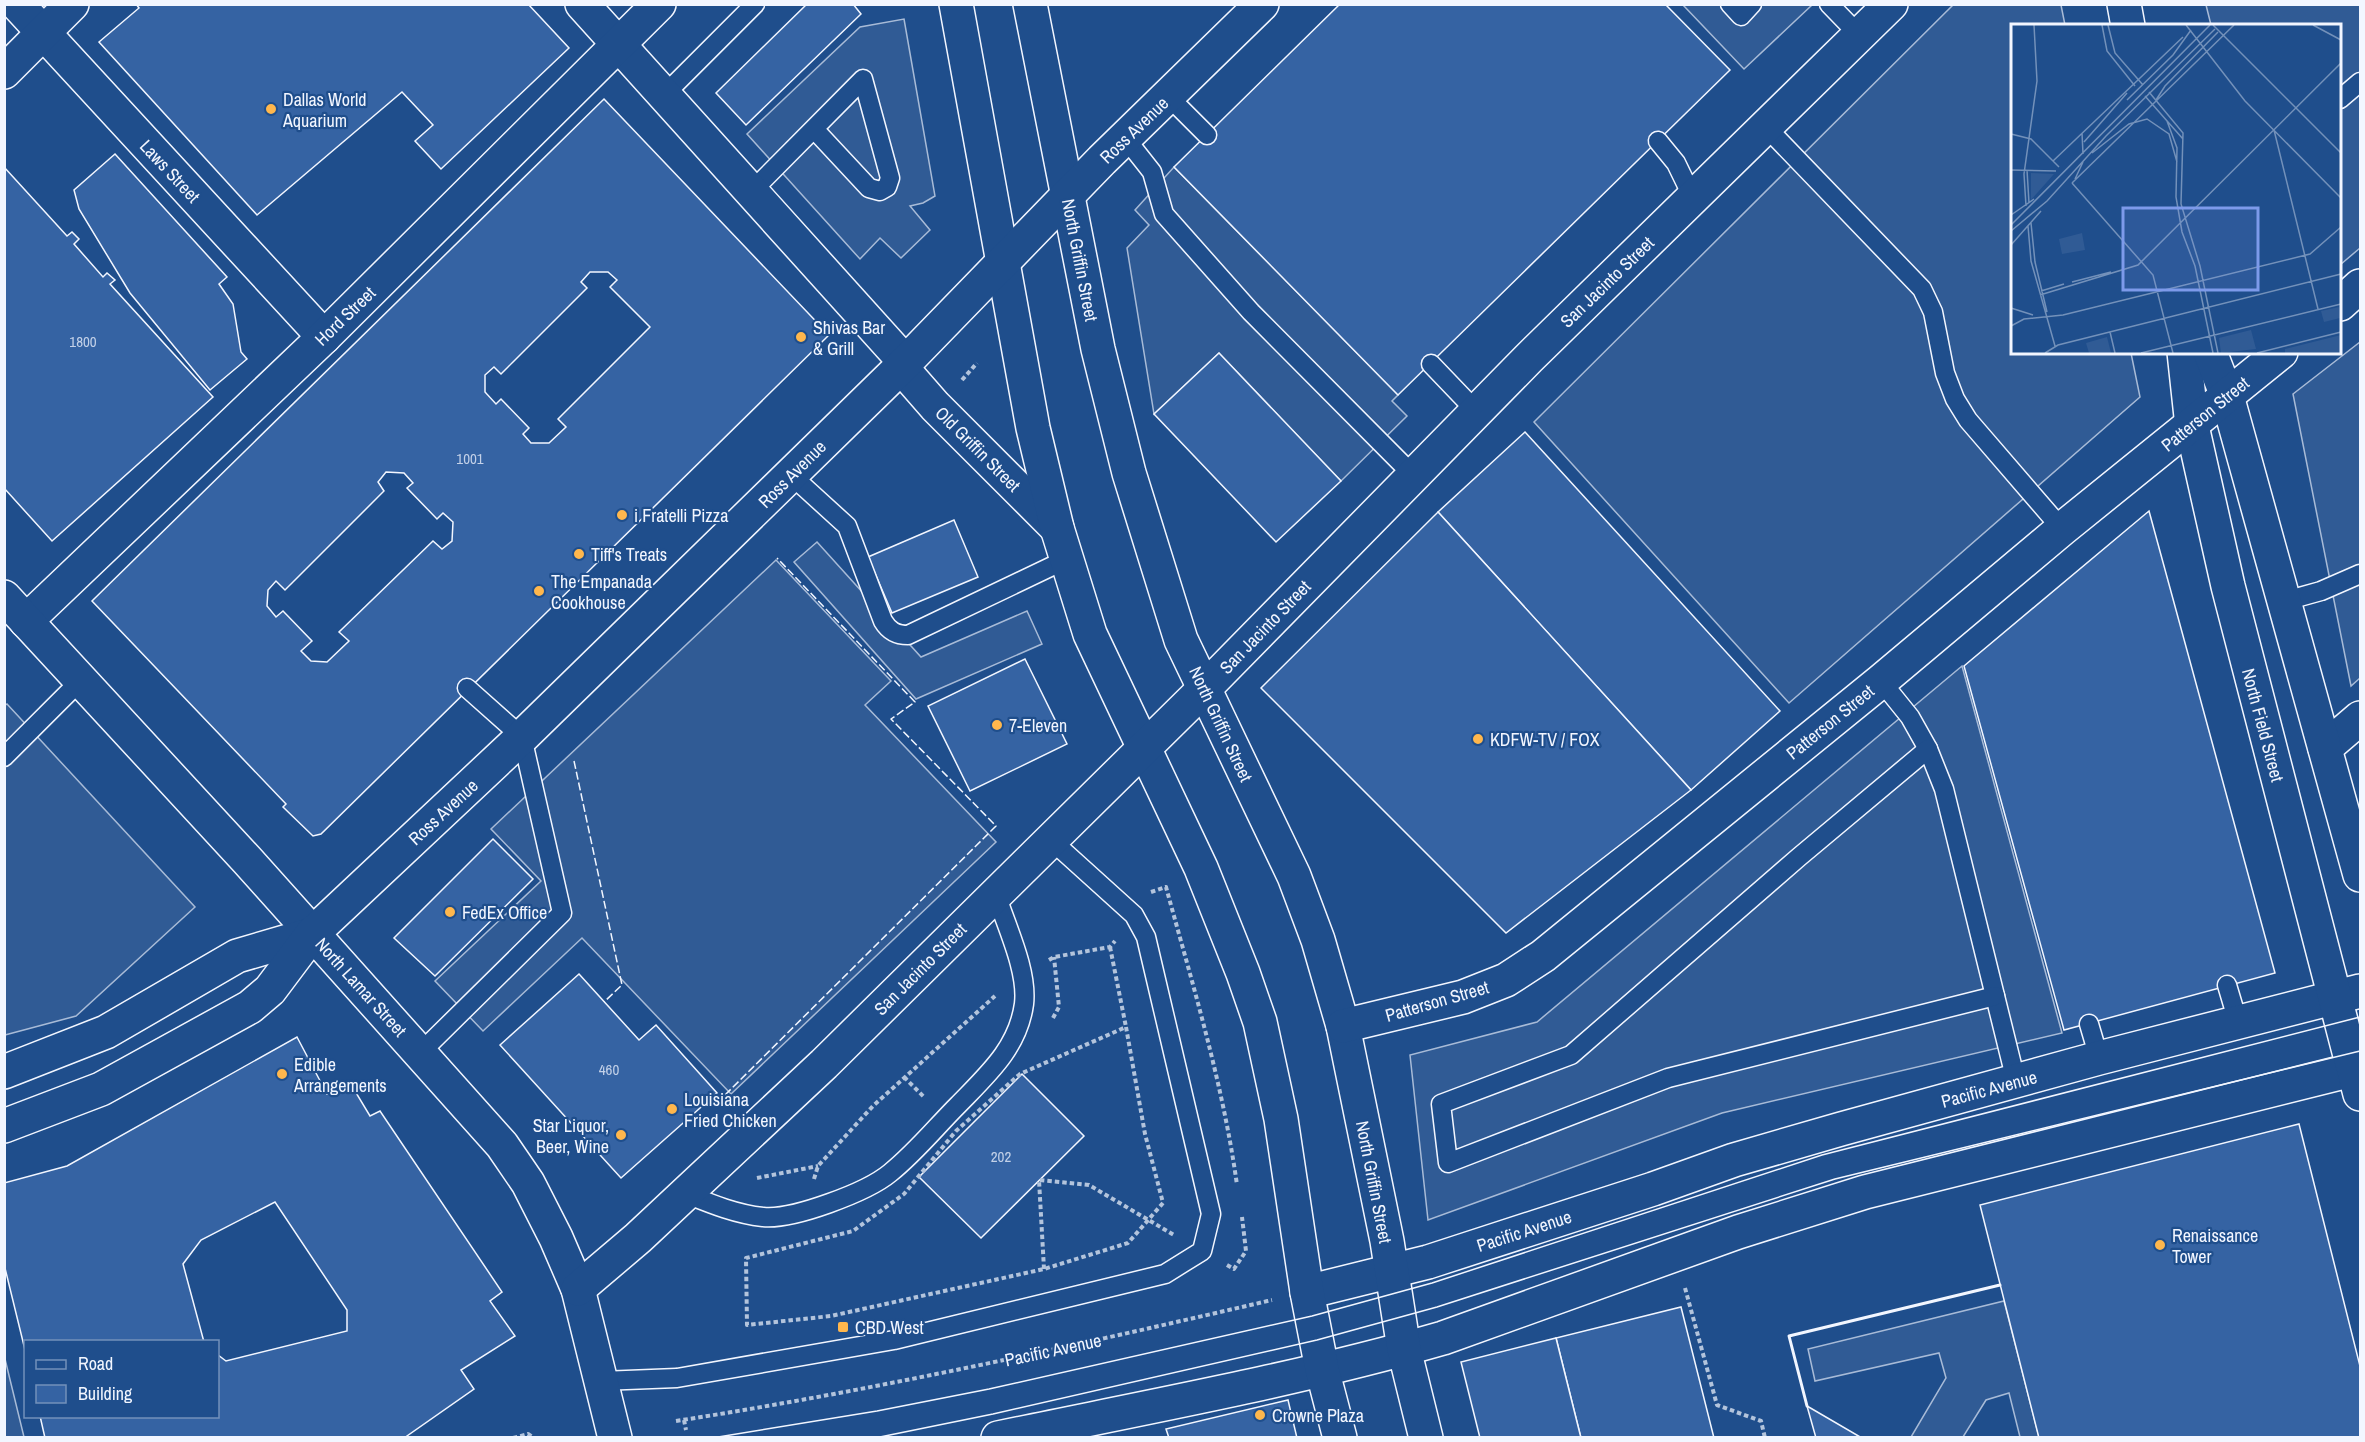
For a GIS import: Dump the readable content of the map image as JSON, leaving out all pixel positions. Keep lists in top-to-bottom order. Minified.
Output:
{"streets":{"street":["Ross Avenue","Laws Street","North Griffin Street","San Jacinto Street","Hord Street","Patterson Street","Old Griffin Street","North Field Street","North Lamar Street","Pacific Avenue"]},"crossings":[["Ross Avenue","North Griffin Street"],["Ross Avenue","Old Griffin Street"],["Ross Avenue","North Lamar Street"],["Laws Street","Hord Street"],["North Griffin Street","San Jacinto Street"],["North Griffin Street","Patterson Street"],["North Griffin Street","Pacific Avenue"],["San Jacinto Street","North Lamar Street"],["Hord Street","North Lamar Street"],["Patterson Street","North Field Street"],["North Field Street","Pacific Avenue"]],"places":{"other":["Dallas World Aquarium","Shivas Bar & Grill","i Fratelli Pizza","Tiff's Treats","The Empanada Cookhouse","7-Eleven","KDFW-TV / FOX","FedEx Office","Edible Arrangements","Louisiana Fried Chicken","Star Liquor, Beer, Wine","Renaissance Tower","Crowne Plaza"],"transit":["CBD West"]},"house_numbers":["1800","1001","460","202"],"legend":["Road","Building"]}
